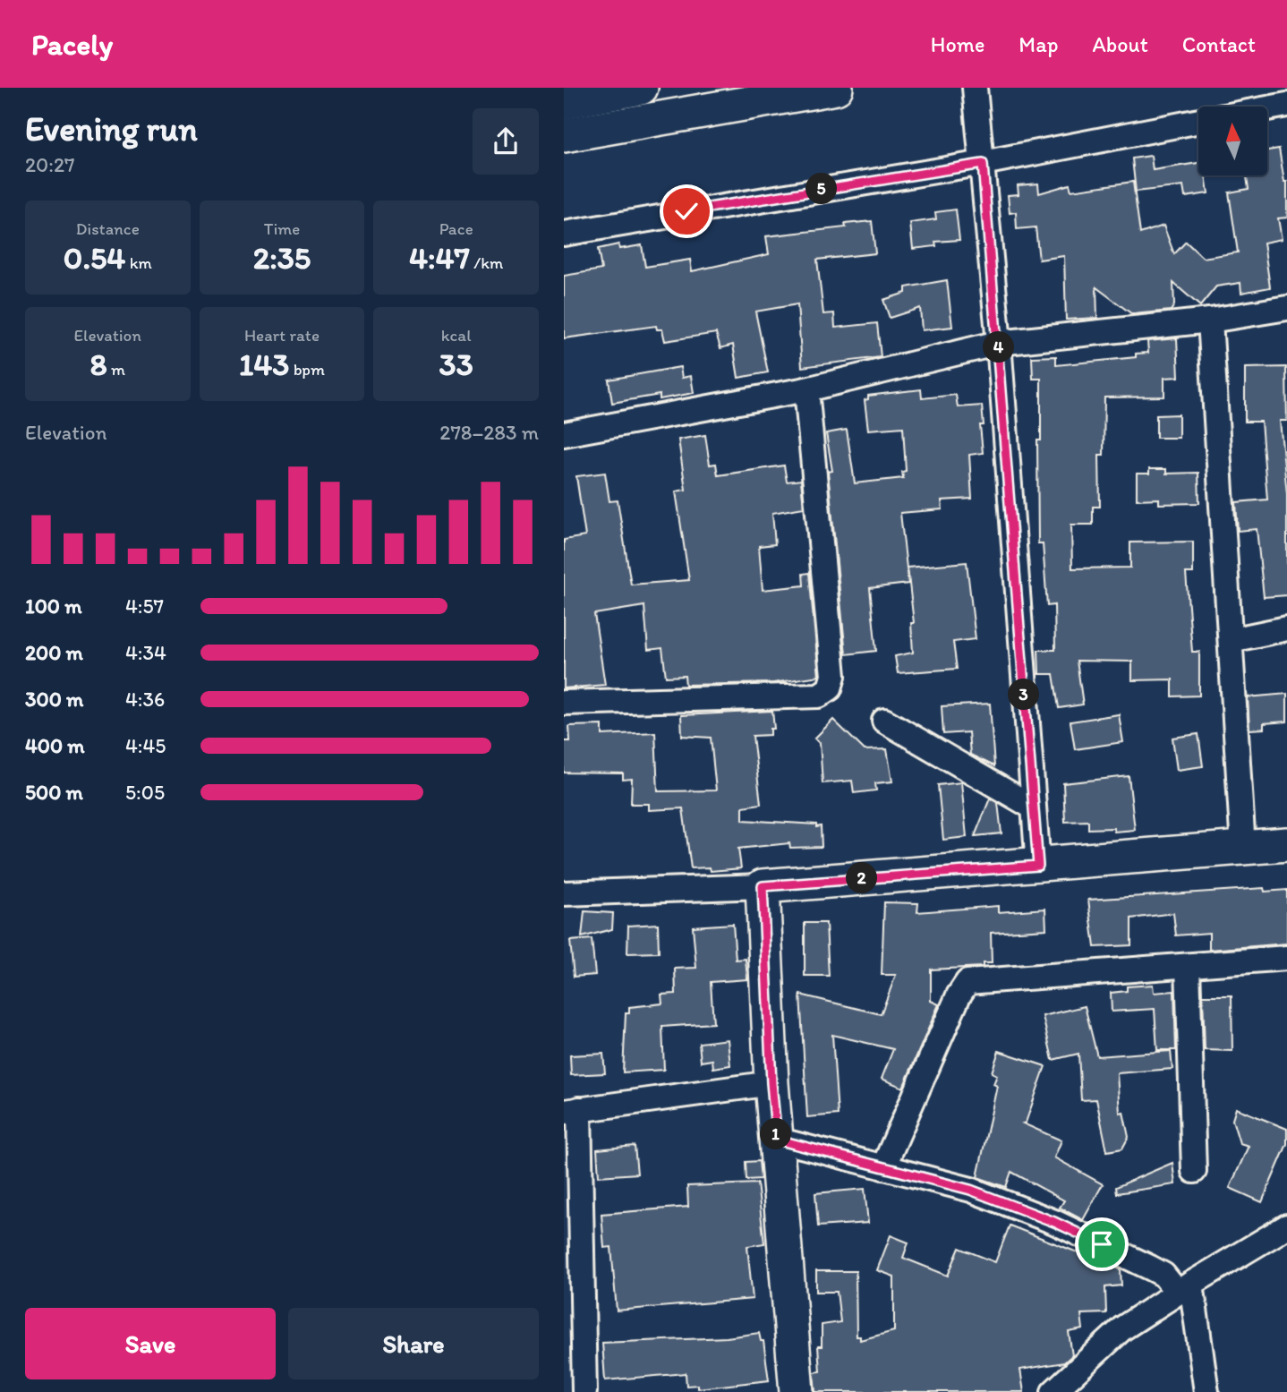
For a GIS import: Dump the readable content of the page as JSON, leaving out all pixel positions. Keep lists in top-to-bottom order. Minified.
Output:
{"north":"top","page":{"header":"Pacely","nav":["Home","Map","About","Contact"],"heading":["Evening run","20:27"],"pins":["5","4","3","2","1"],"stats":[["Distance","0.54 km"],["Time","2:35"],["Pace","4:47 /km"],["Elevation","8 m"],["Heart rate","143 bpm"],["kcal","33"]],"chart":["Elevation","278–283 m"],"list":[{"name":"100 m","note":"4:57"},{"name":"200 m","note":"4:34"},{"name":"300 m","note":"4:36"},{"name":"400 m","note":"4:45"},{"name":"500 m","note":"5:05"}],"buttons":["Save","Share"]}}
